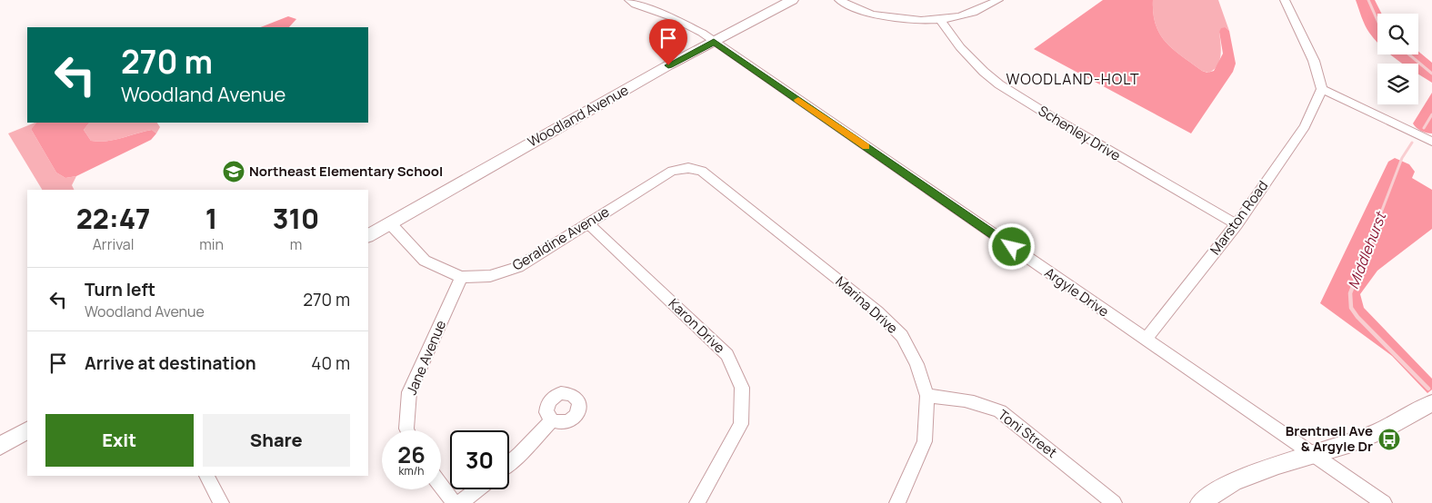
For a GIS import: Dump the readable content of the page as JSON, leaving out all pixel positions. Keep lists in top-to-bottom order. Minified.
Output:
{"streets":{"street":["Woodland Avenue","Schenley Drive","Marston Road","Geraldine Avenue","Argyle Drive","Marina Drive","Karon Drive","Jane Avenue","Toni Street"]},"crossings":[["Woodland Avenue","Geraldine Avenue"],["Woodland Avenue","Argyle Drive"],["Schenley Drive","Marston Road"],["Marston Road","Argyle Drive"],["Geraldine Avenue","Marina Drive"],["Geraldine Avenue","Karon Drive"],["Geraldine Avenue","Jane Avenue"],["Marina Drive","Toni Street"]],"districts":["WOODLAND-HOLT"],"water":["Middlehurst"],"places":{"school or university":["Northeast Elementary School"],"bus stop":["Brentnell Ave & Argyle Dr"]},"page":{"turn":["270 m","Woodland Avenue"],"eta":["22:47","Arrival","1","min","310","m"],"list":[{"name":"Turn left","note":"Woodland Avenue","value":"270 m"},{"name":"Arrive at destination","value":"40 m"}],"buttons":["Exit","Share"],"speed":"26 km/h","limit":"30"}}
